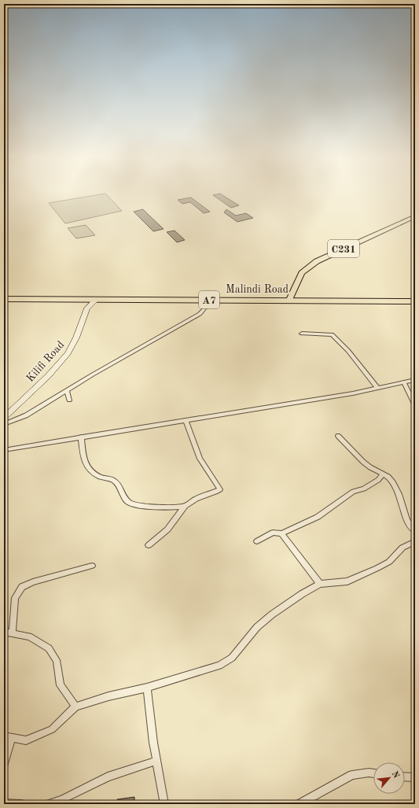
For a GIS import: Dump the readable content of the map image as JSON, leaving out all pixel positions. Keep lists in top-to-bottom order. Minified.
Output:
{"streets":{"highway":["Malindi Road","A7"],"main road":["C231"],"street":["Kilifi Road"]},"crossings":[["C231","Malindi Road"],["Malindi Road","Kilifi Road"]],"north":"top right"}
